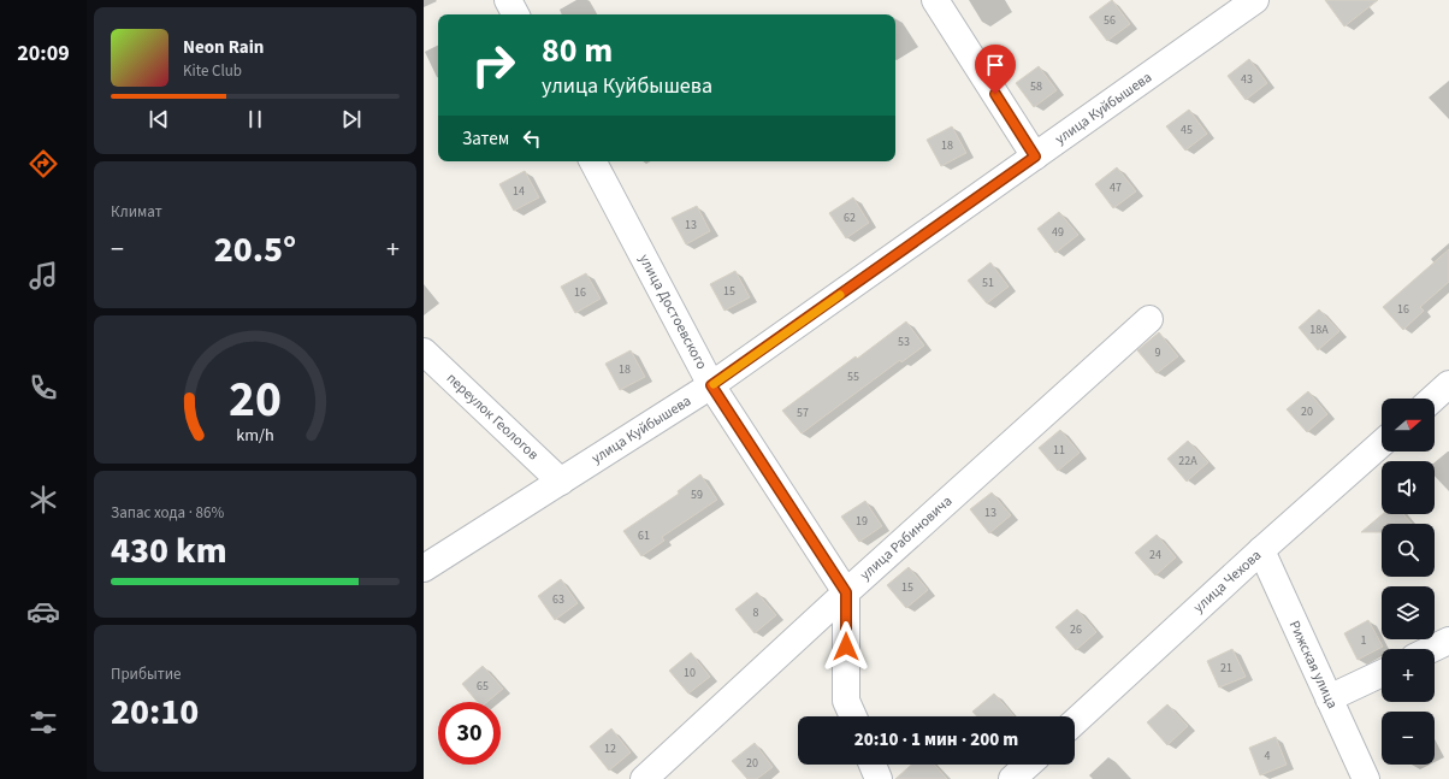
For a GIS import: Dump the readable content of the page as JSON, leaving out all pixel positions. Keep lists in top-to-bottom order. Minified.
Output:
{"streets":{"street":["улица Куйбышева","улица Достоевского","переулок Геологов","улица Рабиновича","улица Чехова","Рижская улица"]},"crossings":[["улица Куйбышева","улица Достоевского"],["улица Куйбышева","переулок Геологов"],["улица Достоевского","улица Рабиновича"],["улица Чехова","Рижская улица"]],"house_numbers":["56","43","58","45","18","47","14","62","13","49","51","15","16","16","18А","53","9","18","55","20","57","11","22А","59","13","19","61","24","15","63","8","26","1","21","10","65","12","4","20"],"north":"right","page":{"tabs":"20:09","turn":["80 m","улица Куйбышева"],"song":["Neon Rain","Kite Club"],"then":"Затем","tile":["Климат",["Запас хода · 86%","430 km"],["Прибытие","20:10"]],"heat":["−","20.5°","+"],"map_buttons":["+","−"],"limit":"30","trip":"20:10 · 1 мин · 200 m","gauge":["20","km/h"]}}
